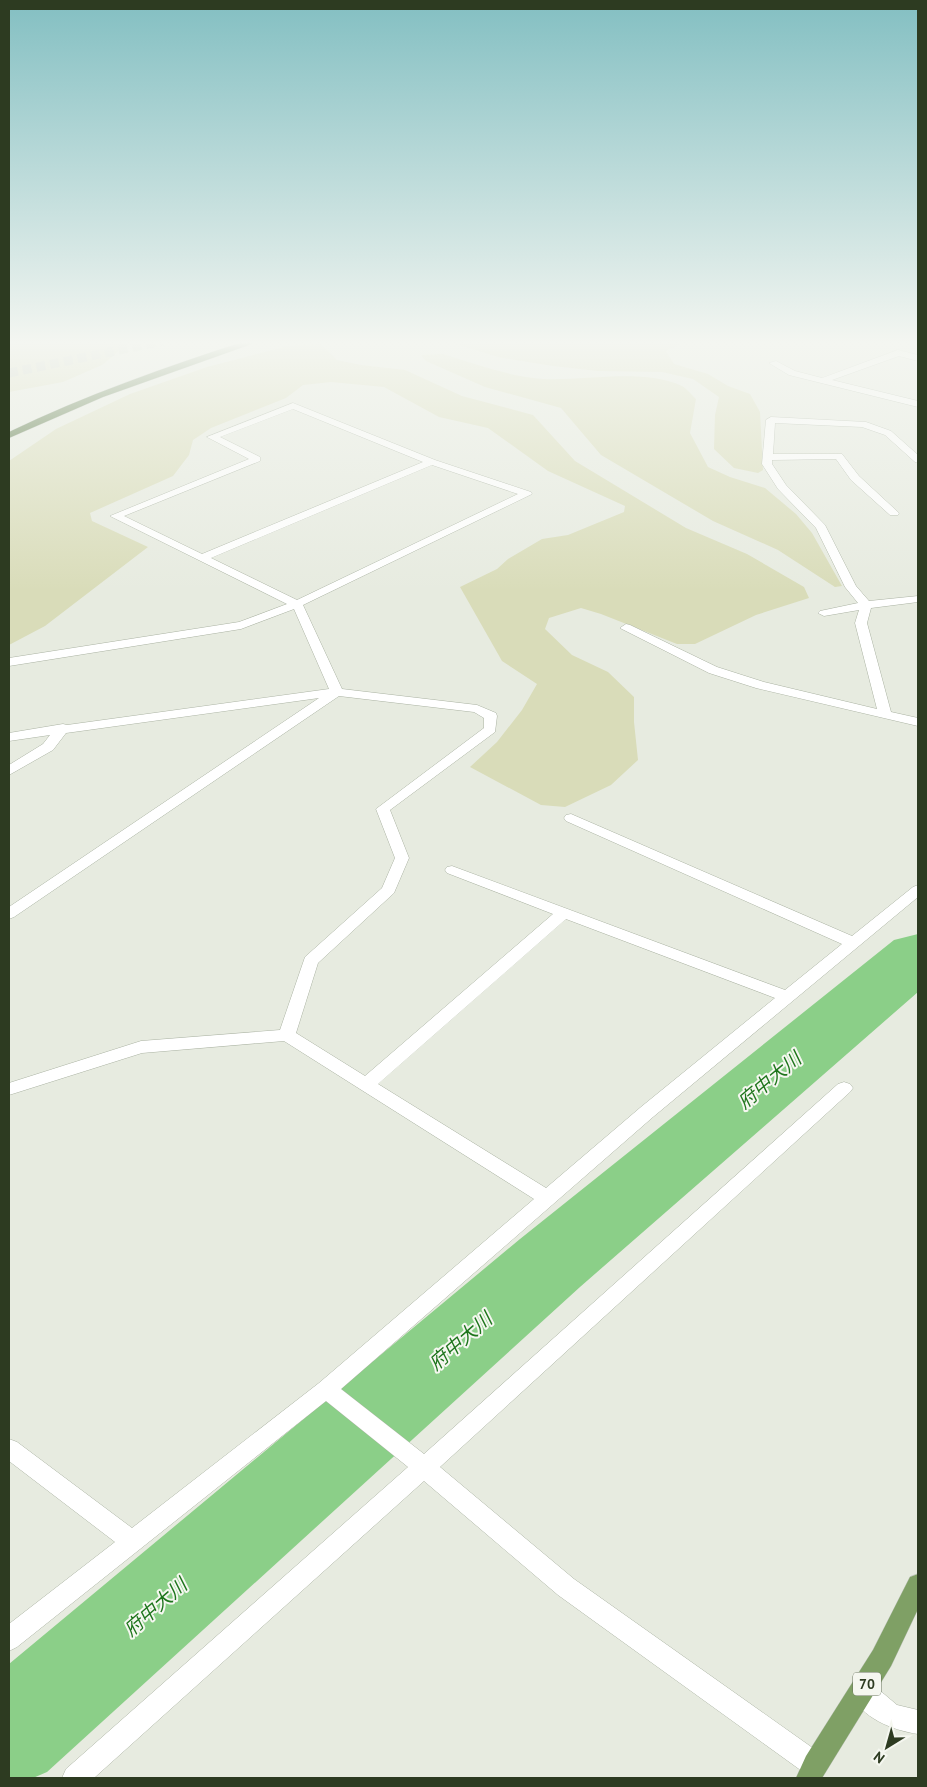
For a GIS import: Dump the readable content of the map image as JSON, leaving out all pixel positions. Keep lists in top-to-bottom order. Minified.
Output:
{"streets":{"main road":["70"]},"water":["府中大川"],"north":"bottom left"}
